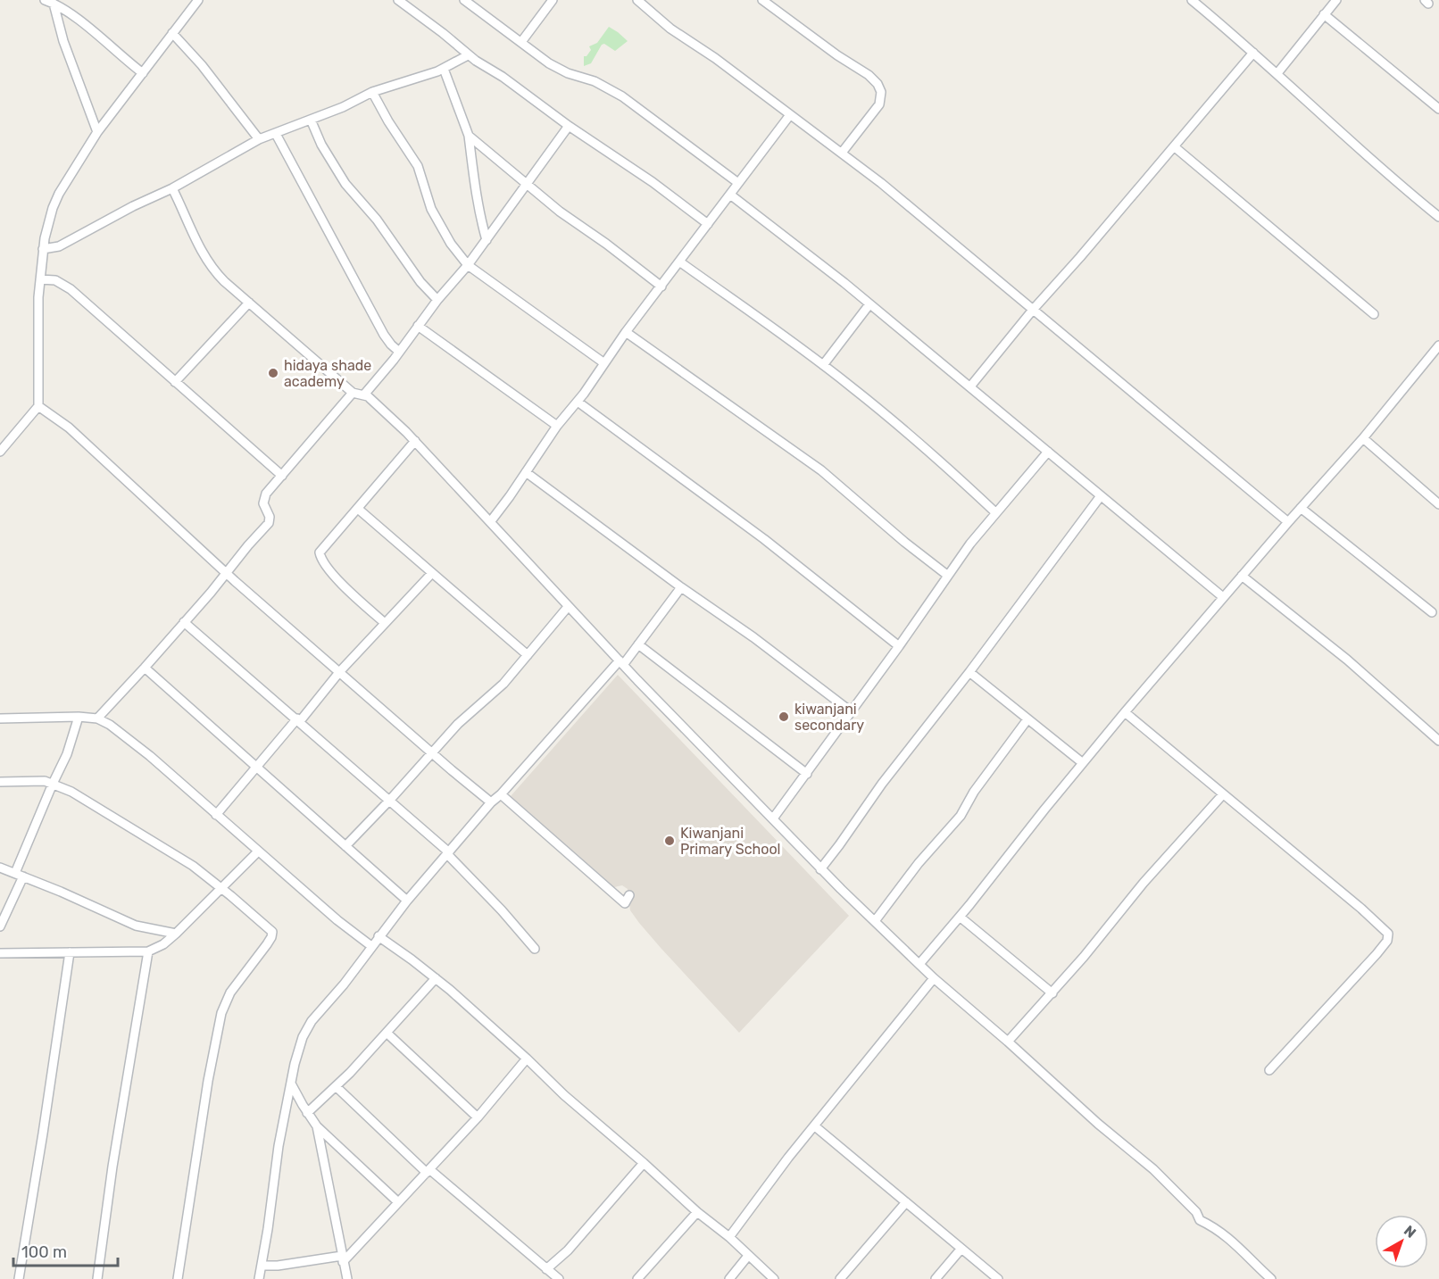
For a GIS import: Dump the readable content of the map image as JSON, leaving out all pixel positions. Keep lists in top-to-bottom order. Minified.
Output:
{"places":["hidaya shade academy","kiwanjani secondary","Kiwanjani Primary School"],"scale_bar":"100 m","north":"top right"}
